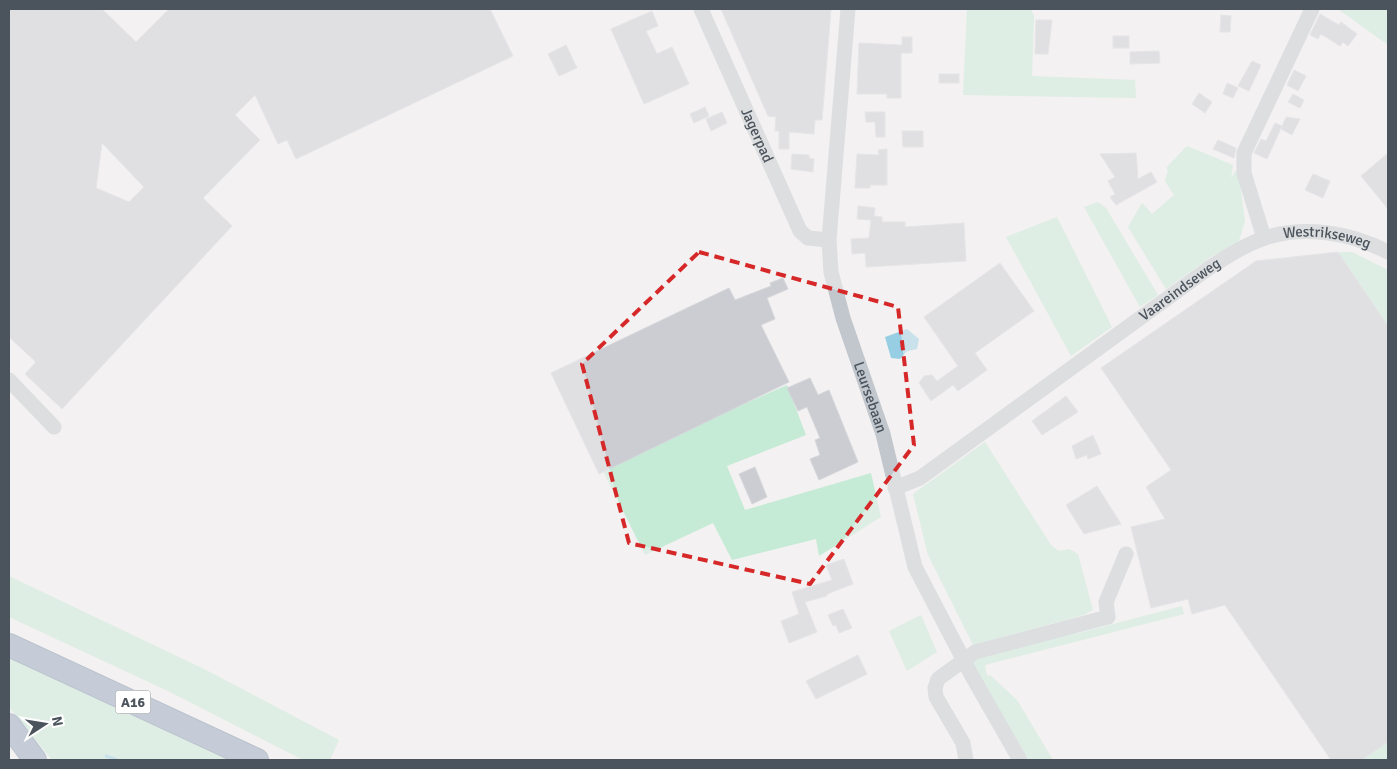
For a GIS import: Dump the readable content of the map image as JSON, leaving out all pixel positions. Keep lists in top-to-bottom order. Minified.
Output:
{"streets":{"highway":["A16"],"street":["Jagerpad","Westrikseweg","Vaareindseweg","Leursebaan"]},"crossings":[["Jagerpad","Leursebaan"],["Westrikseweg","Vaareindseweg"],["Vaareindseweg","Leursebaan"]],"north":"right"}
